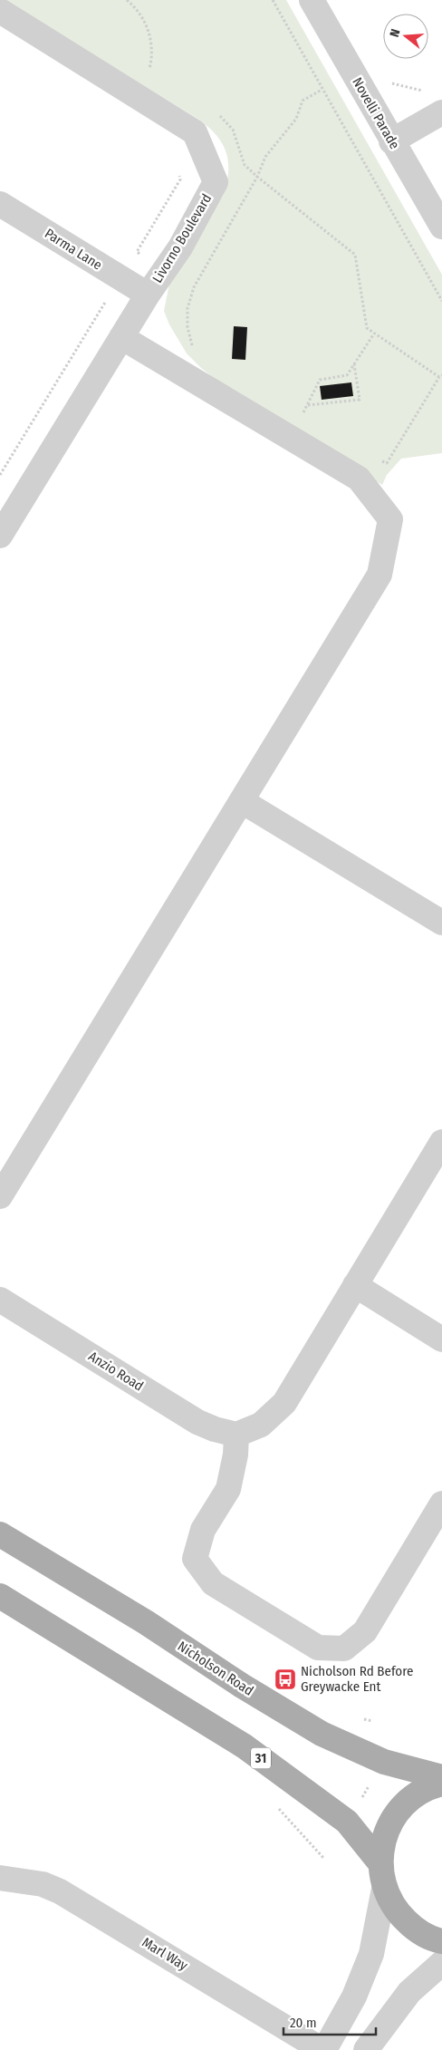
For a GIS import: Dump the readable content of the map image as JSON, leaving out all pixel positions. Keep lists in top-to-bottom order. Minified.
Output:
{"streets":{"main road":["Nicholson Road","31"],"street":["Novelli Parade","Livorno Boulevard","Parma Lane","Anzio Road","Marl Way"]},"crossings":[["Livorno Boulevard","Parma Lane"]],"places":{"bus stop":["Nicholson Rd Before Greywacke Ent"]},"scale_bar":"20 m","north":"left"}
